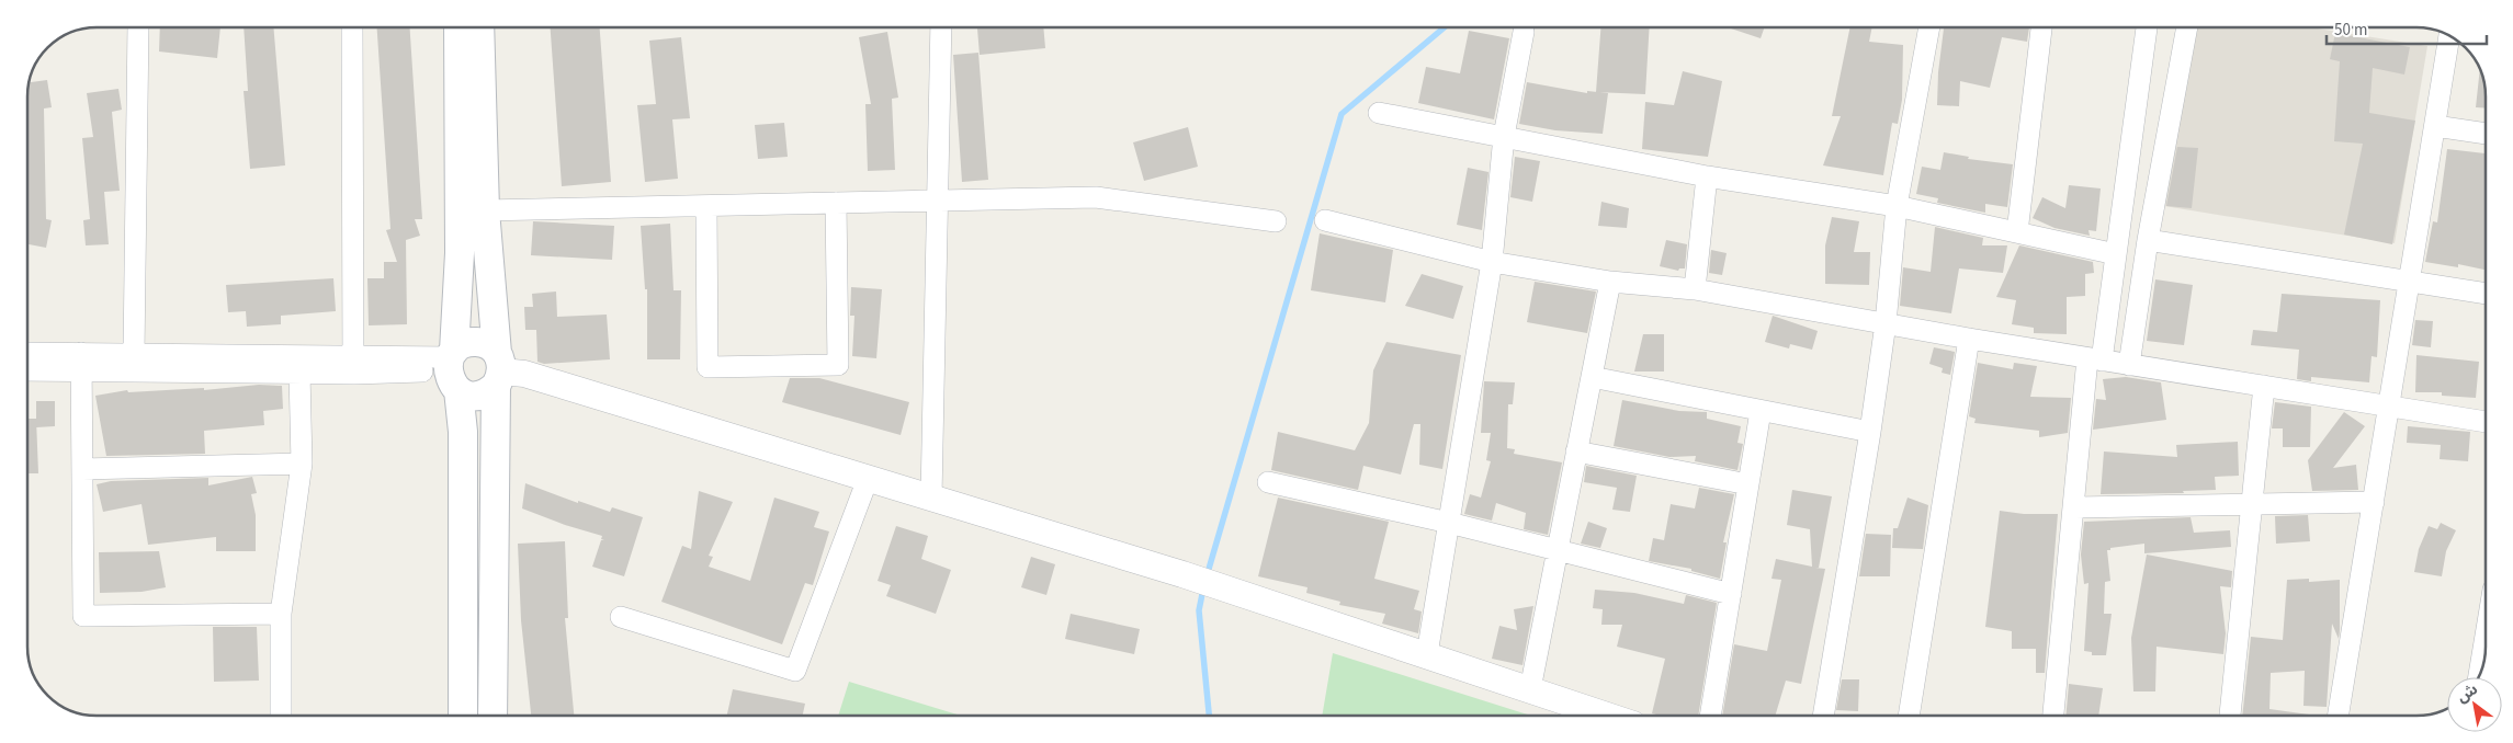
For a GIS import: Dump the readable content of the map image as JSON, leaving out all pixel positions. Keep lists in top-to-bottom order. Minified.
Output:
{"scale_bar":"50 m","north":"top left"}
